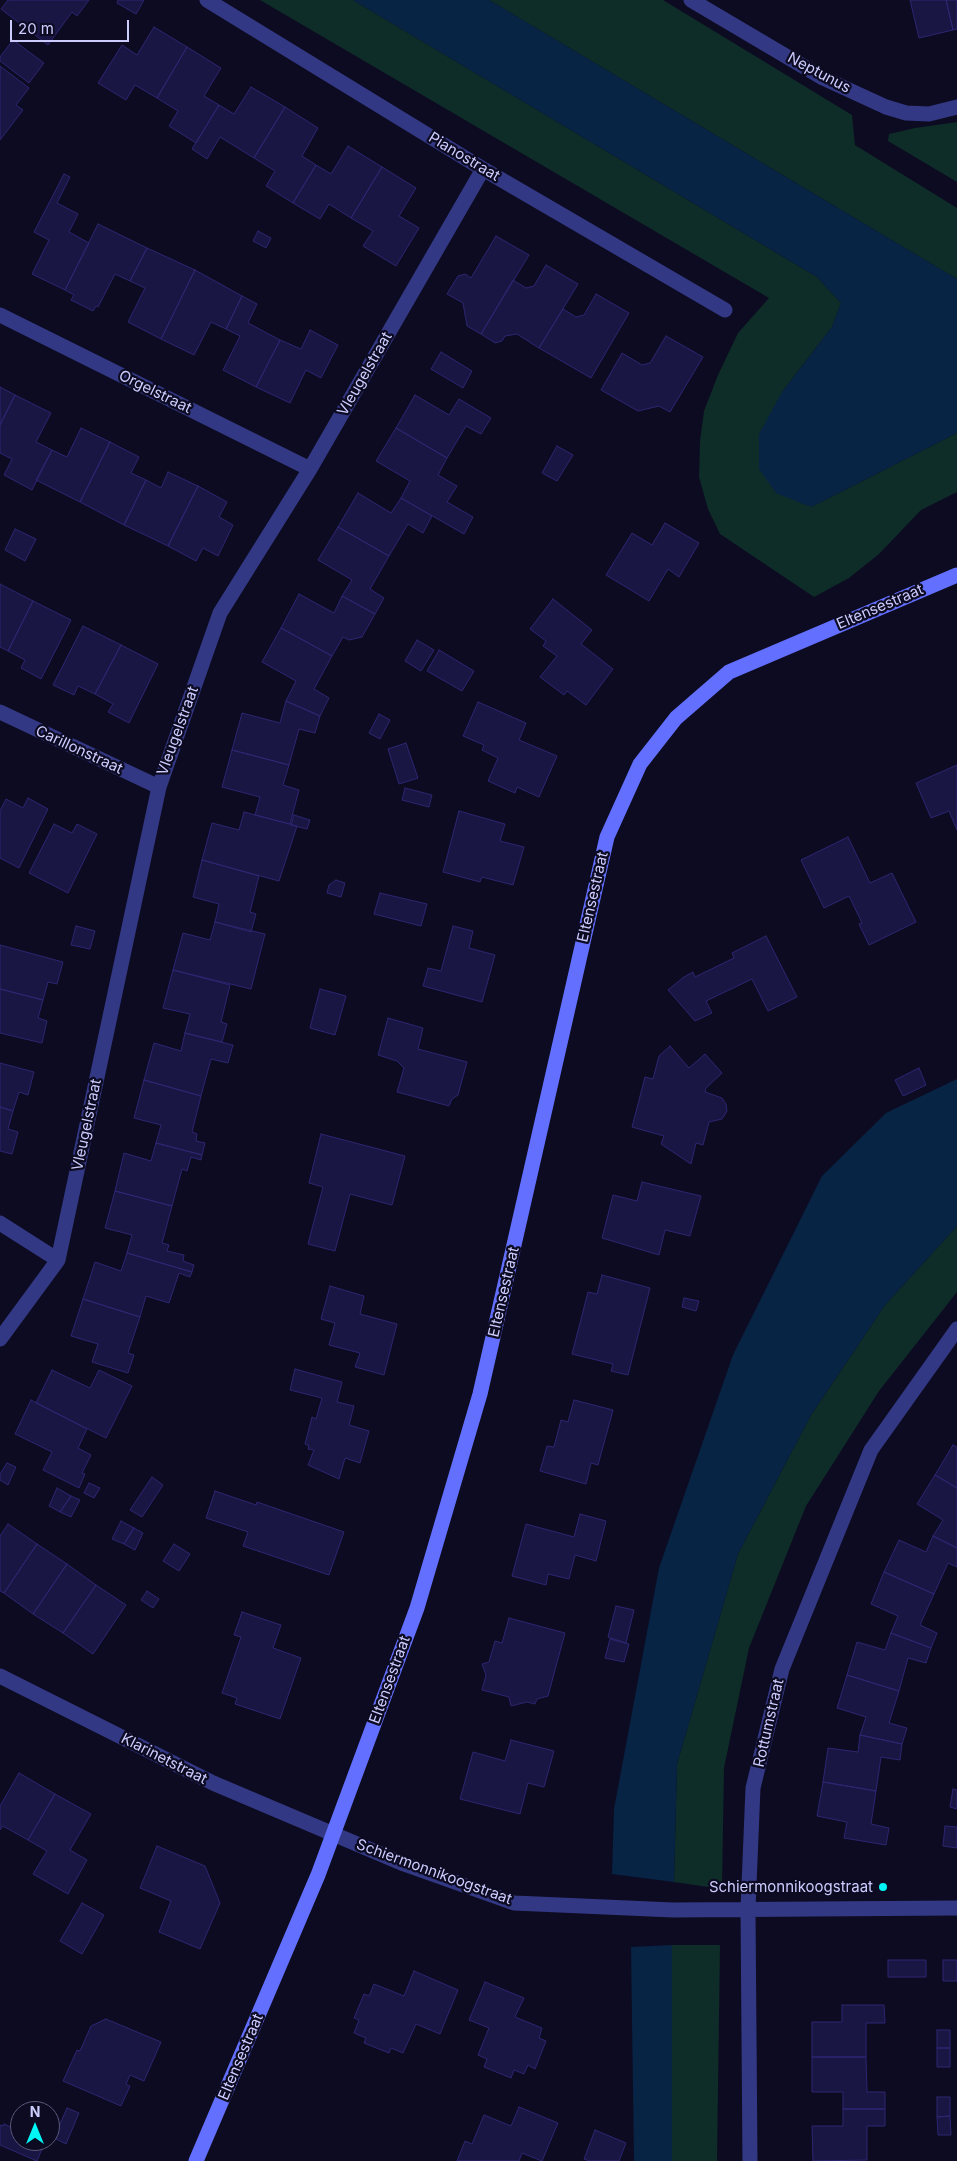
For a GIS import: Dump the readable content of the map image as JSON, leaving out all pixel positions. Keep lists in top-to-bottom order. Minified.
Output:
{"streets":{"street":["Neptunus","Pianostraat","Vleugelstraat","Orgelstraat","Eltensestraat","Carillonstraat","Rottumstraat","Klarinetstraat","Schiermonnikoogstraat"]},"crossings":[["Pianostraat","Vleugelstraat"],["Vleugelstraat","Orgelstraat"],["Vleugelstraat","Carillonstraat"],["Eltensestraat","Klarinetstraat"],["Eltensestraat","Schiermonnikoogstraat"],["Rottumstraat","Schiermonnikoogstraat"],["Klarinetstraat","Schiermonnikoogstraat"]],"places":["Schiermonnikoogstraat"],"scale_bar":"20 m","north":"top"}
